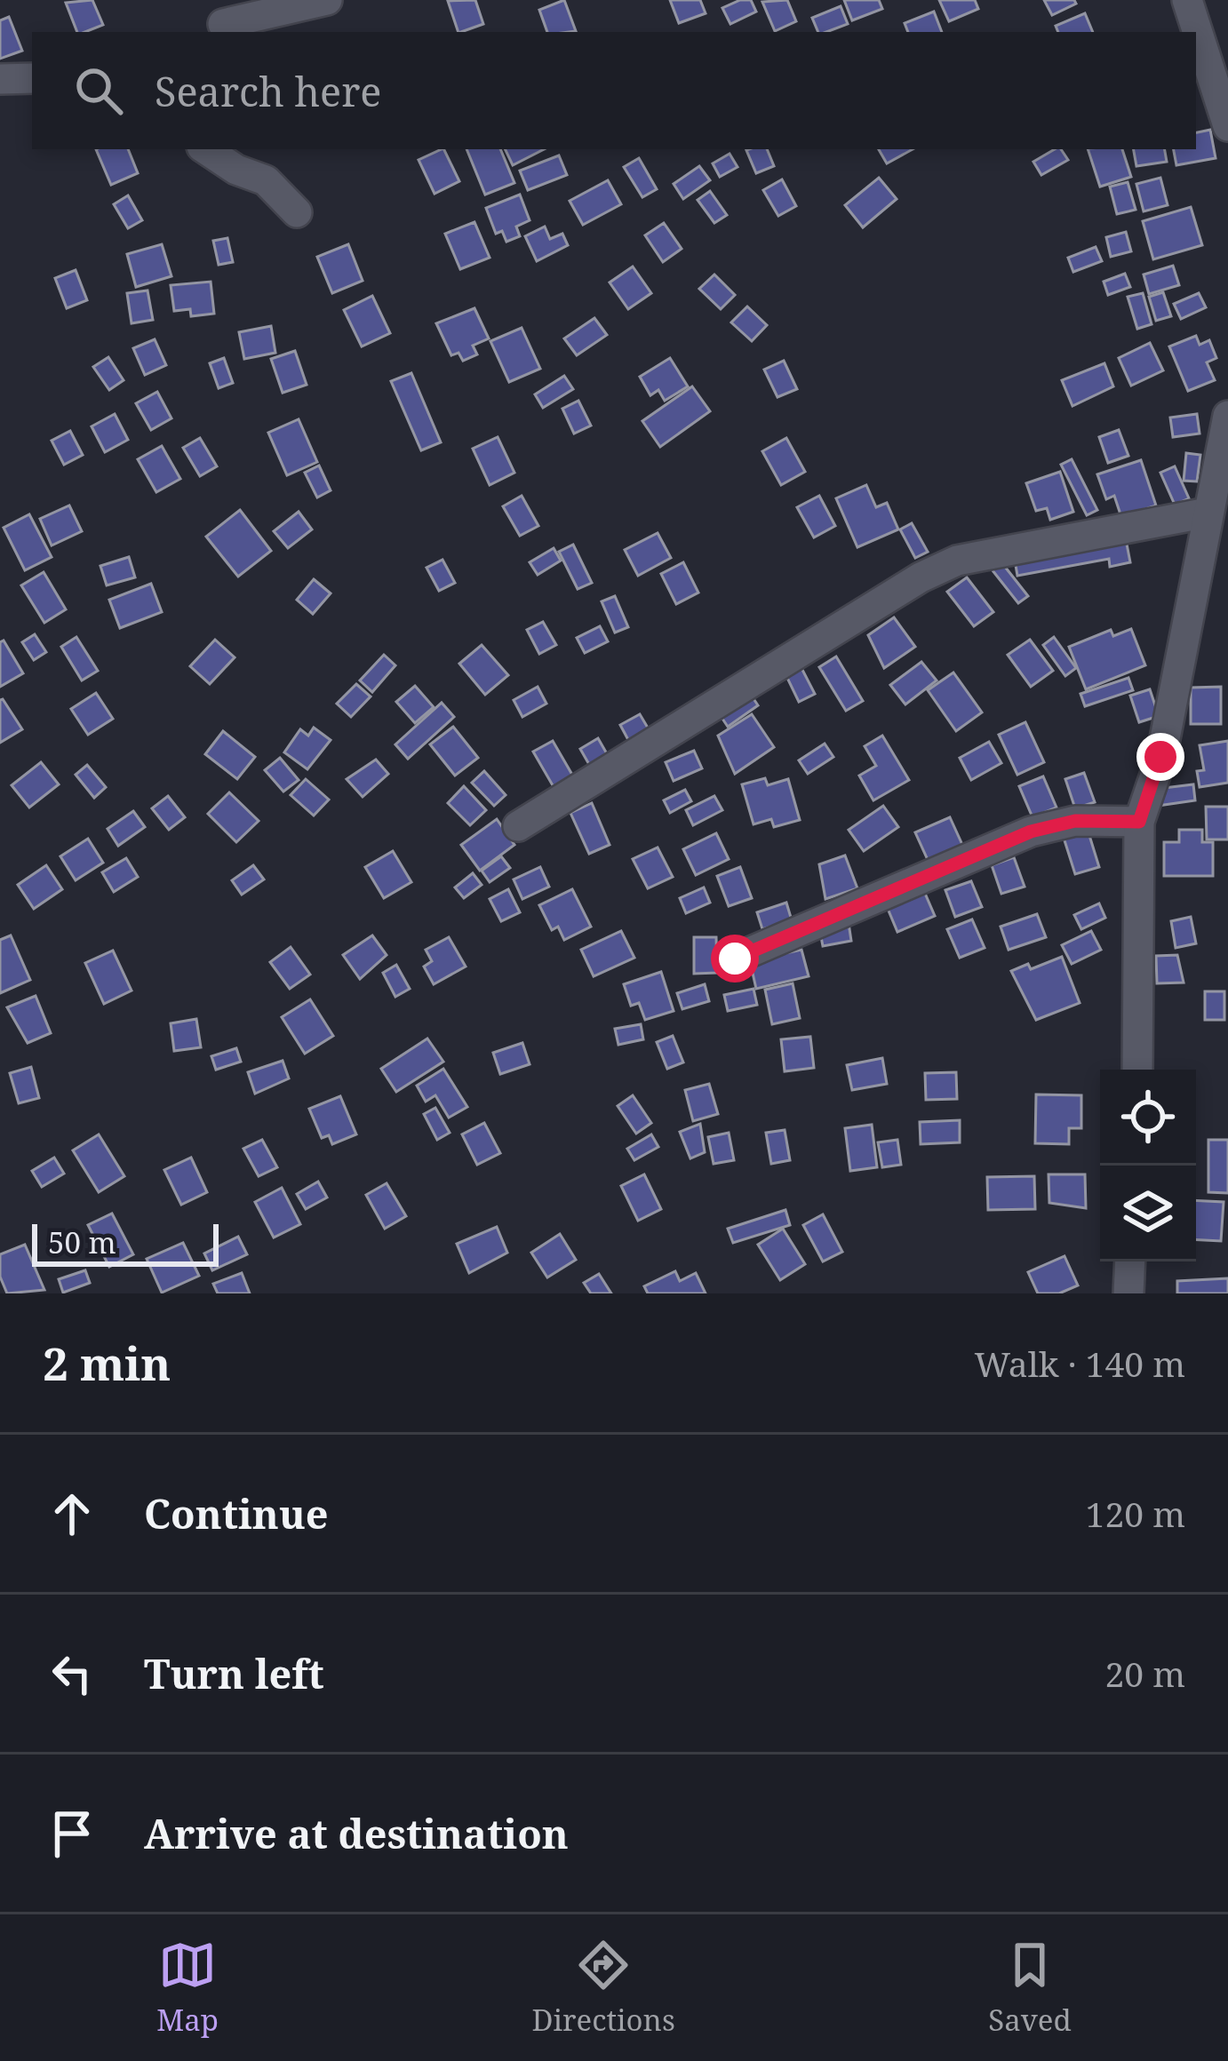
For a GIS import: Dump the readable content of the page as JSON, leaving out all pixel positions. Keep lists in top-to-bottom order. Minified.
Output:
{"scale_bar":"50 m","page":{"search":"Search here","scale":"50 m","heading":["2 min","Walk · 140 m"],"list":[["Continue","120 m"],["Turn left","20 m"],"Arrive at destination"],"nav":["Map","Directions","Saved"]}}
